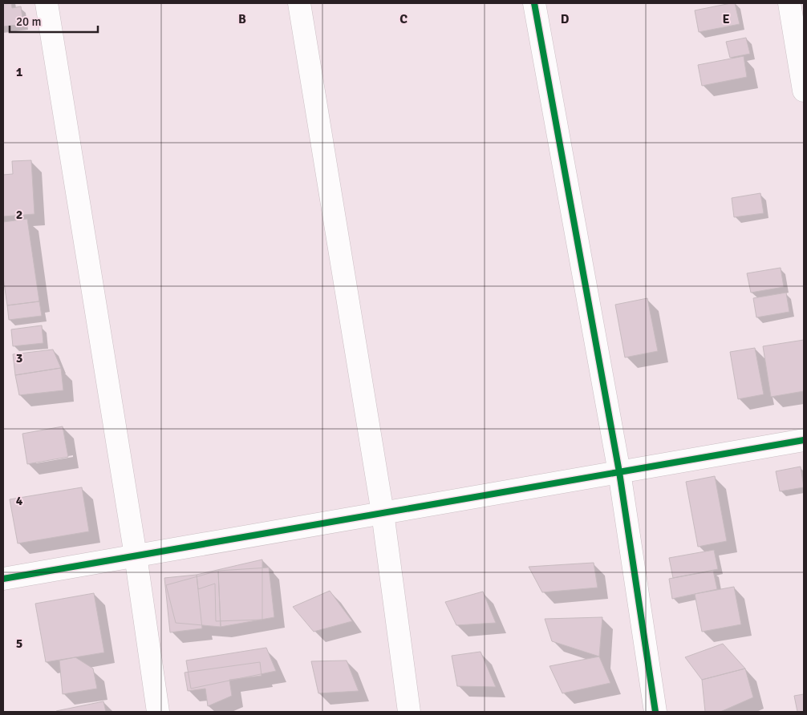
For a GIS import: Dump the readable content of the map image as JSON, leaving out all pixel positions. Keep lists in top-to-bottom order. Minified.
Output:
{"scale_bar":"20 m","grid":{"columns":["B","C","D","E"],"rows":["1","2","3","4","5"]}}
